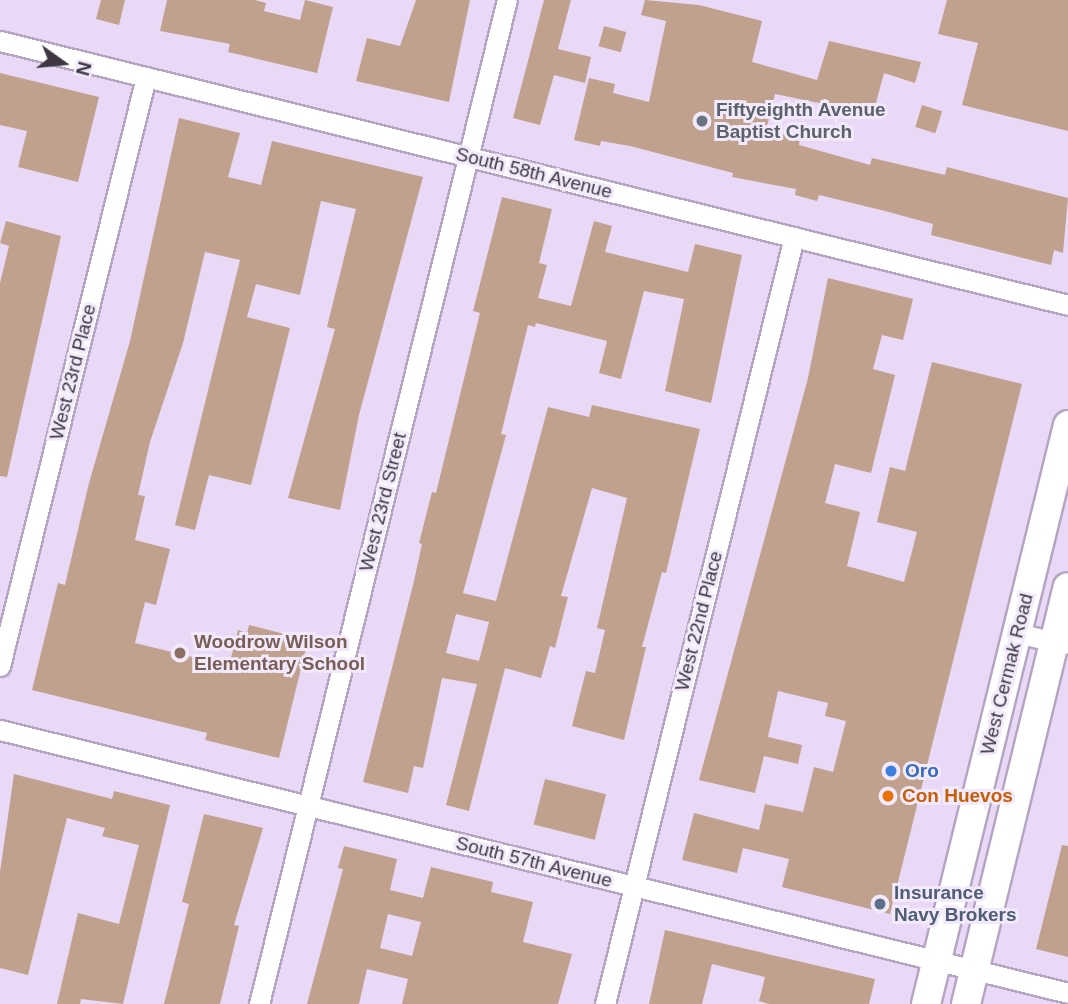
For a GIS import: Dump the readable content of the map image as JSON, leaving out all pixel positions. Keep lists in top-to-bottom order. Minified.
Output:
{"streets":{"main road":["West Cermak Road"],"street":["South 58th Avenue","West 23rd Place","West 23rd Street","West 22nd Place","South 57th Avenue"]},"crossings":[["South 58th Avenue","West 23rd Place"],["South 58th Avenue","West 23rd Street"],["South 58th Avenue","West 22nd Place"],["West 23rd Street","South 57th Avenue"],["West 22nd Place","South 57th Avenue"],["West Cermak Road","South 57th Avenue"]],"places":["Fiftyeighth Avenue Baptist Church","Woodrow Wilson Elementary School","Oro","Con Huevos","Insurance Navy Brokers"],"north":"right"}
